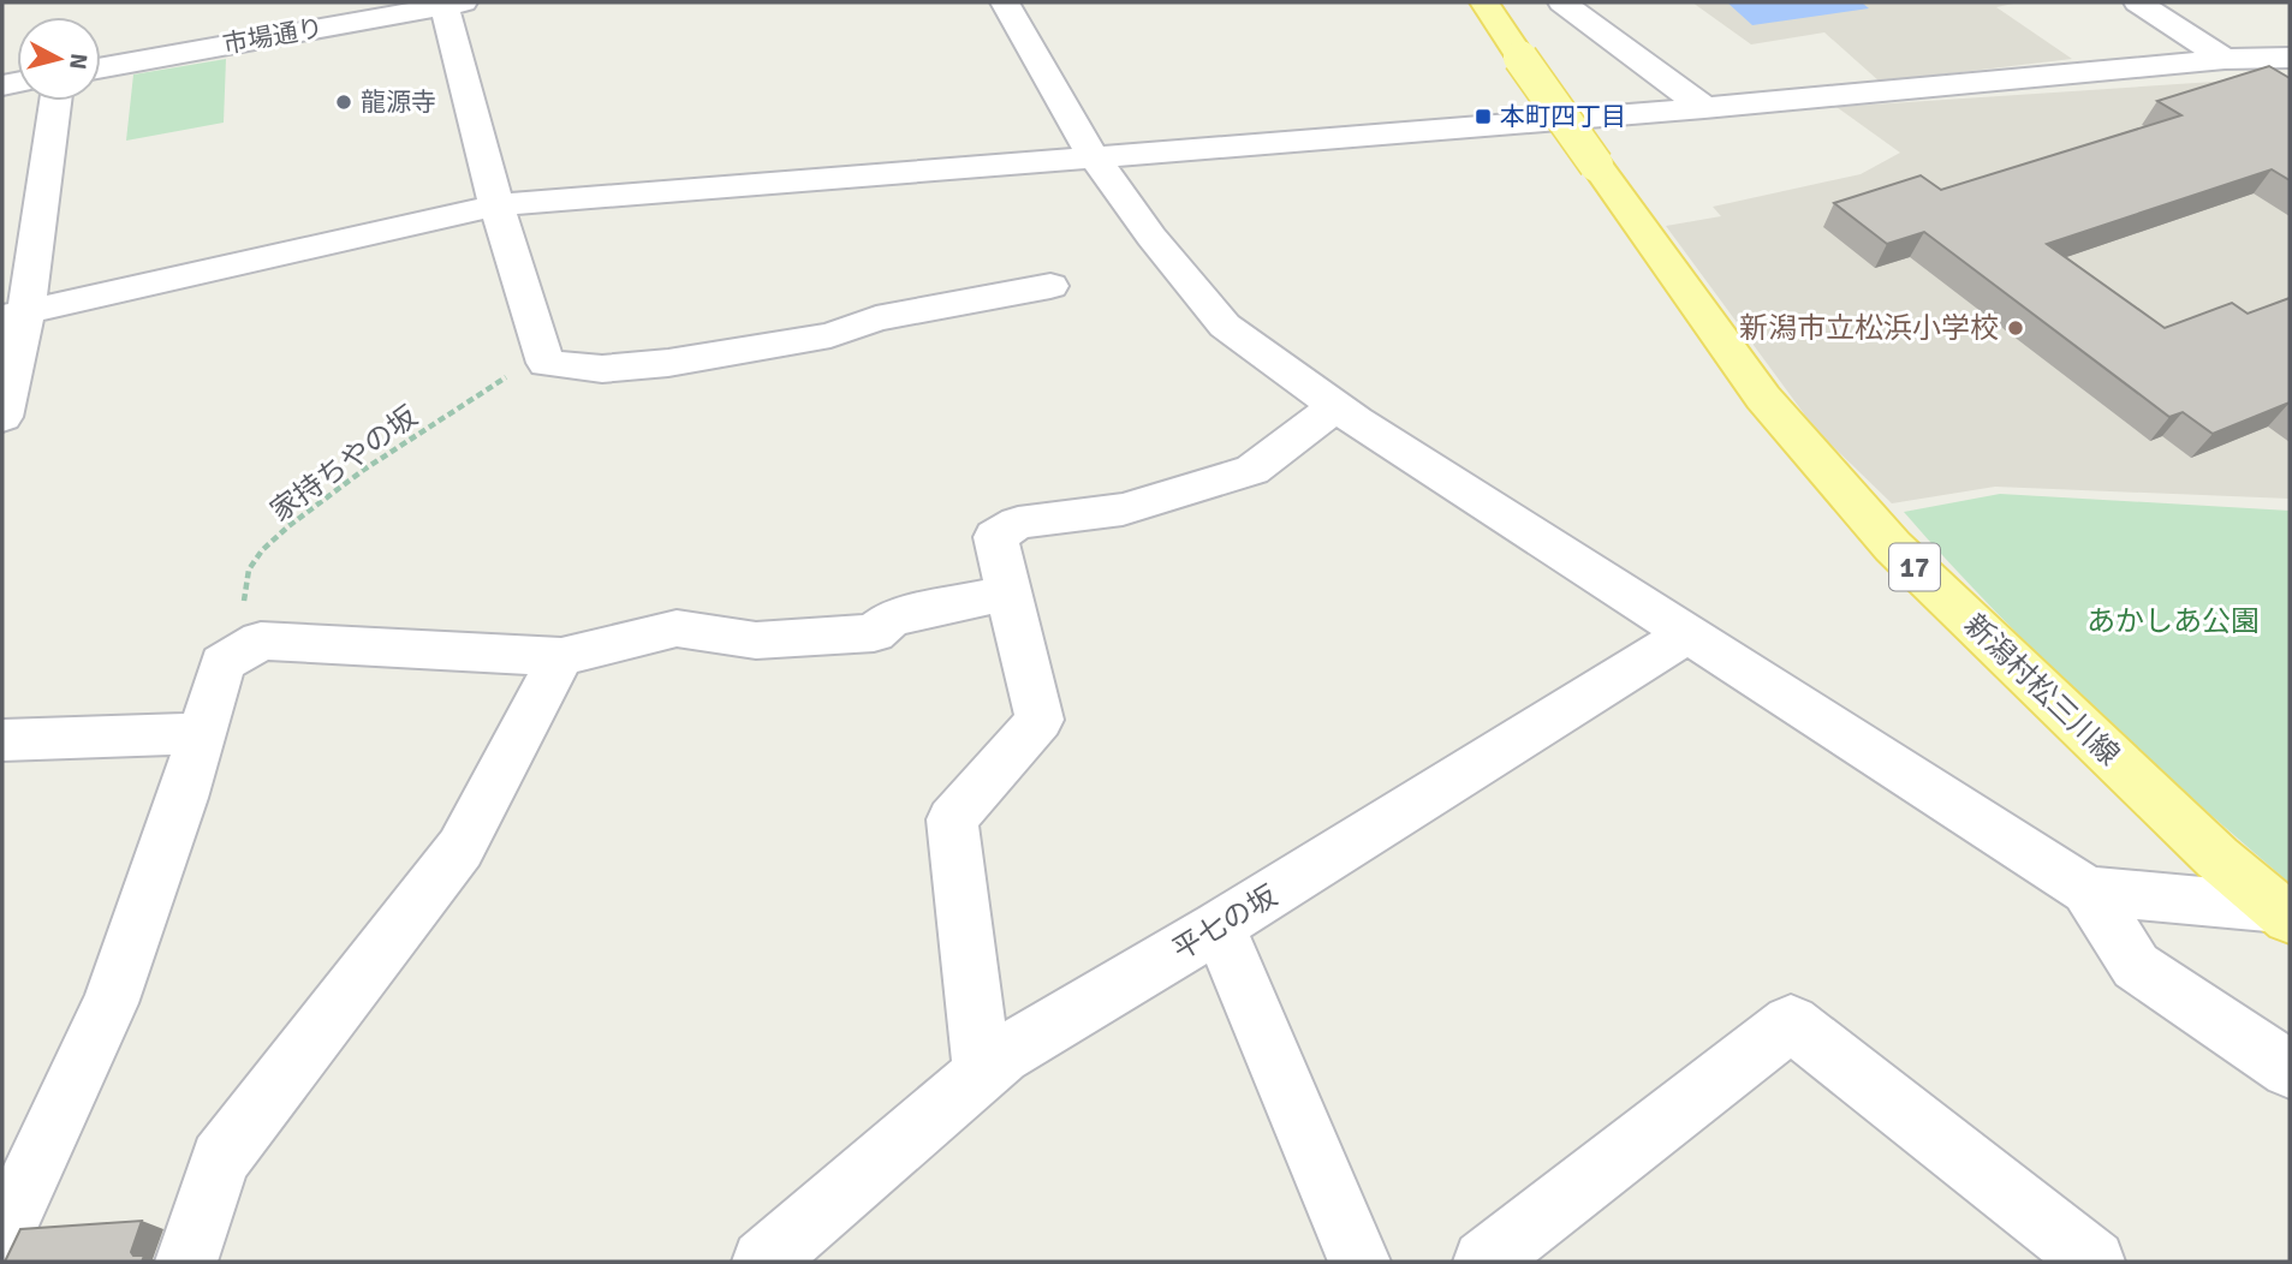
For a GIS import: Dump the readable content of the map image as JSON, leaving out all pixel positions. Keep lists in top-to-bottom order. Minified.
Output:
{"streets":{"main road":["17","新潟村松三川線"],"street":["市場通り","平七の坂"],"path":["家持ちやの坂"]},"parks":["あかしあ公園"],"places":{"other":["龍源寺","新潟市立松浜小学校"],"transit":["本町四丁目"]},"north":"right"}
